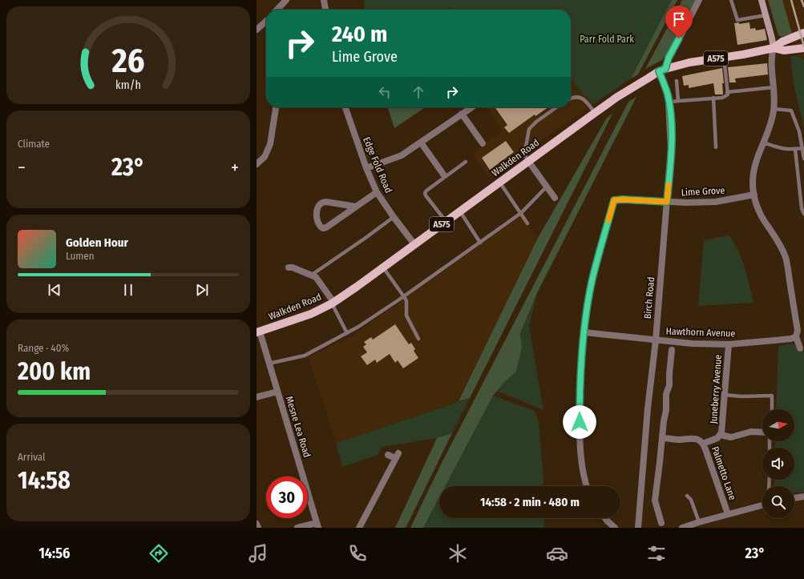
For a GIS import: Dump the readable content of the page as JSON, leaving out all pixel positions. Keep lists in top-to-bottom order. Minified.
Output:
{"streets":{"main road":["A575","Walkden Road"],"street":["Edge Fold Road","Lime Grove","Birch Road","Hawthorn Avenue","Juneberry Avenue","Mesne Lea Road","Palmetto Lane"]},"crossings":[["A575","Walkden Road"],["Walkden Road","Edge Fold Road"],["Walkden Road","Birch Road"],["Walkden Road","Mesne Lea Road"],["Lime Grove","Birch Road"],["Lime Grove","Hawthorn Avenue"],["Birch Road","Hawthorn Avenue"],["Hawthorn Avenue","Juneberry Avenue"],["Juneberry Avenue","Palmetto Lane"]],"parks":["Parr Fold Park"],"north":"right","page":{"turn":["240 m","Lime Grove"],"tile":["Climate",["Range · 40%","200 km"],["Arrival","14:58"]],"heat":["−","23°","+"],"song":["Golden Hour","Lumen"],"limit":"30","trip":"14:58 · 2 min · 480 m","tabs":["14:56","23°"],"gauge":["26","km/h"]}}
